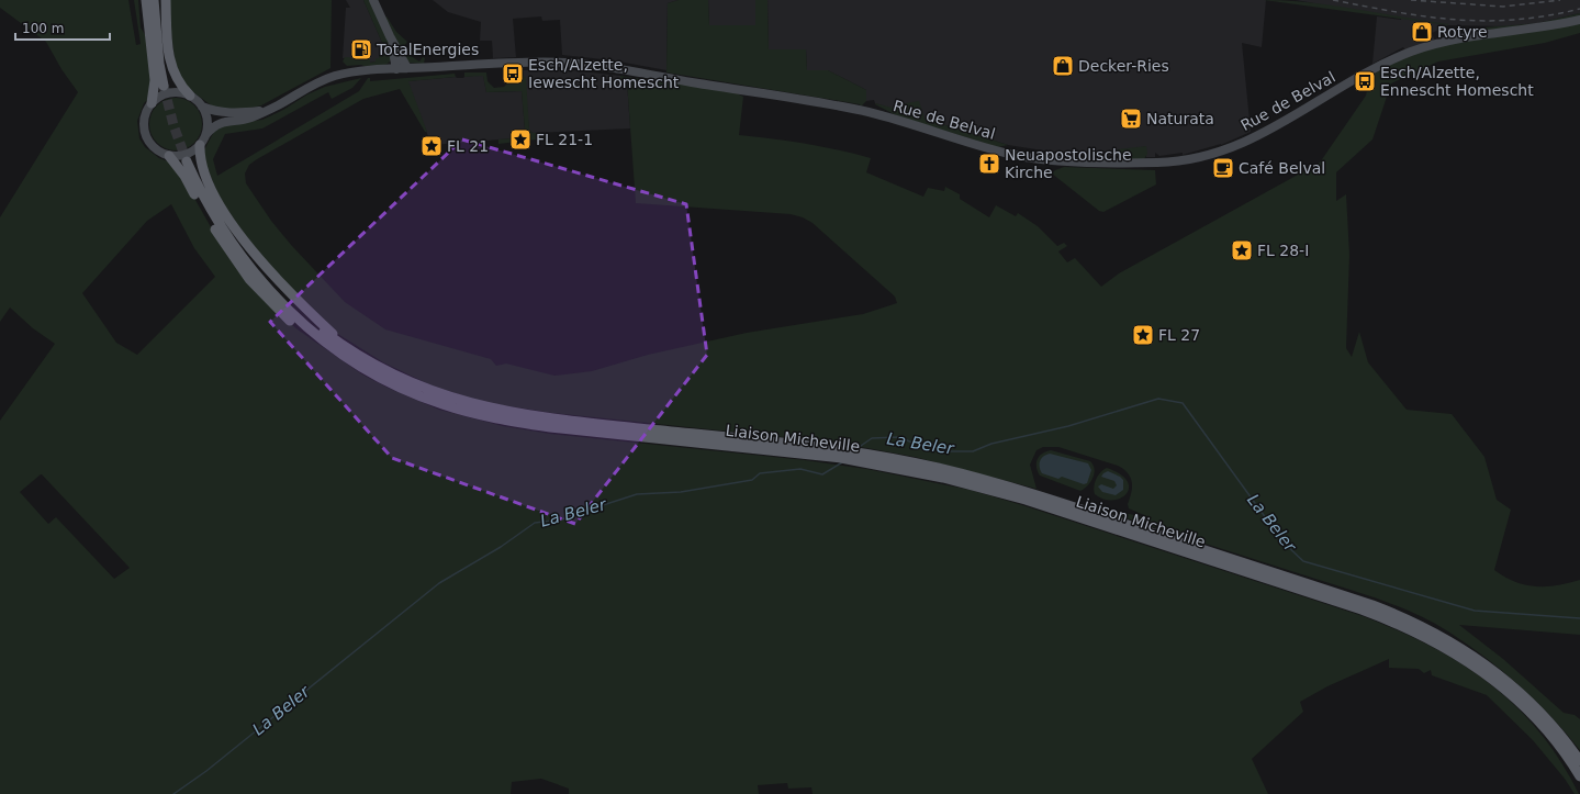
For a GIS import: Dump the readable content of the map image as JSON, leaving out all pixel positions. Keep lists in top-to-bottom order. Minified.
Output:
{"streets":{"highway":["Liaison Micheville"],"main road":["Rue de Belval"]},"water":["La Beler"],"places":{"shop":["Rotyre","Decker-Ries"],"fuel station":["TotalEnergies"],"bus stop":["Esch/Alzette, Iewescht Homescht","Esch/Alzette, Ennescht Homescht"],"supermarket":["Naturata"],"place":["FL 21-1","FL 21","FL 28-I","FL 27"],"church":["Neuapostolische Kirche"],"cafe":["Café Belval"]},"scale_bar":"100 m"}
